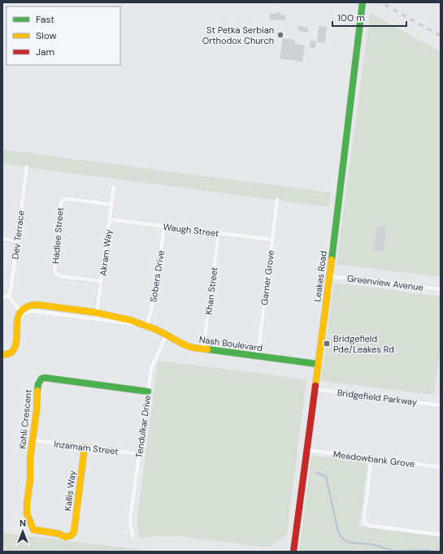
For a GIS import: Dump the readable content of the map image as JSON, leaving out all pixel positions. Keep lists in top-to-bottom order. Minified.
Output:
{"streets":{"street":["Waugh Street","Dev Terrace","Hadlee Street","Akram Way","Sobers Drive","Leakes Road","Garner Grove","Greenview Avenue","Khan Street","Nash Boulevard","Bridgefield Parkway","Kohli Crescent","Tendulkar Drive","Inzamam Street","Meadowbank Grove","Kallis Way"]},"crossings":[["Waugh Street","Akram Way"],["Waugh Street","Sobers Drive"],["Waugh Street","Garner Grove"],["Waugh Street","Khan Street"],["Hadlee Street","Akram Way"],["Akram Way","Nash Boulevard"],["Sobers Drive","Nash Boulevard"],["Leakes Road","Greenview Avenue"],["Leakes Road","Nash Boulevard"],["Leakes Road","Bridgefield Parkway"],["Leakes Road","Meadowbank Grove"],["Garner Grove","Nash Boulevard"],["Khan Street","Nash Boulevard"],["Nash Boulevard","Tendulkar Drive"],["Kohli Crescent","Tendulkar Drive"],["Kohli Crescent","Inzamam Street"],["Kohli Crescent","Kallis Way"],["Tendulkar Drive","Inzamam Street"],["Inzamam Street","Kallis Way"]],"places":{"other":["St Petka Serbian Orthodox Church"],"transit":["Bridgefield Pde/Leakes Rd"]},"legend":["Fast","Slow","Jam"],"scale_bar":"100 m","north":"top"}
